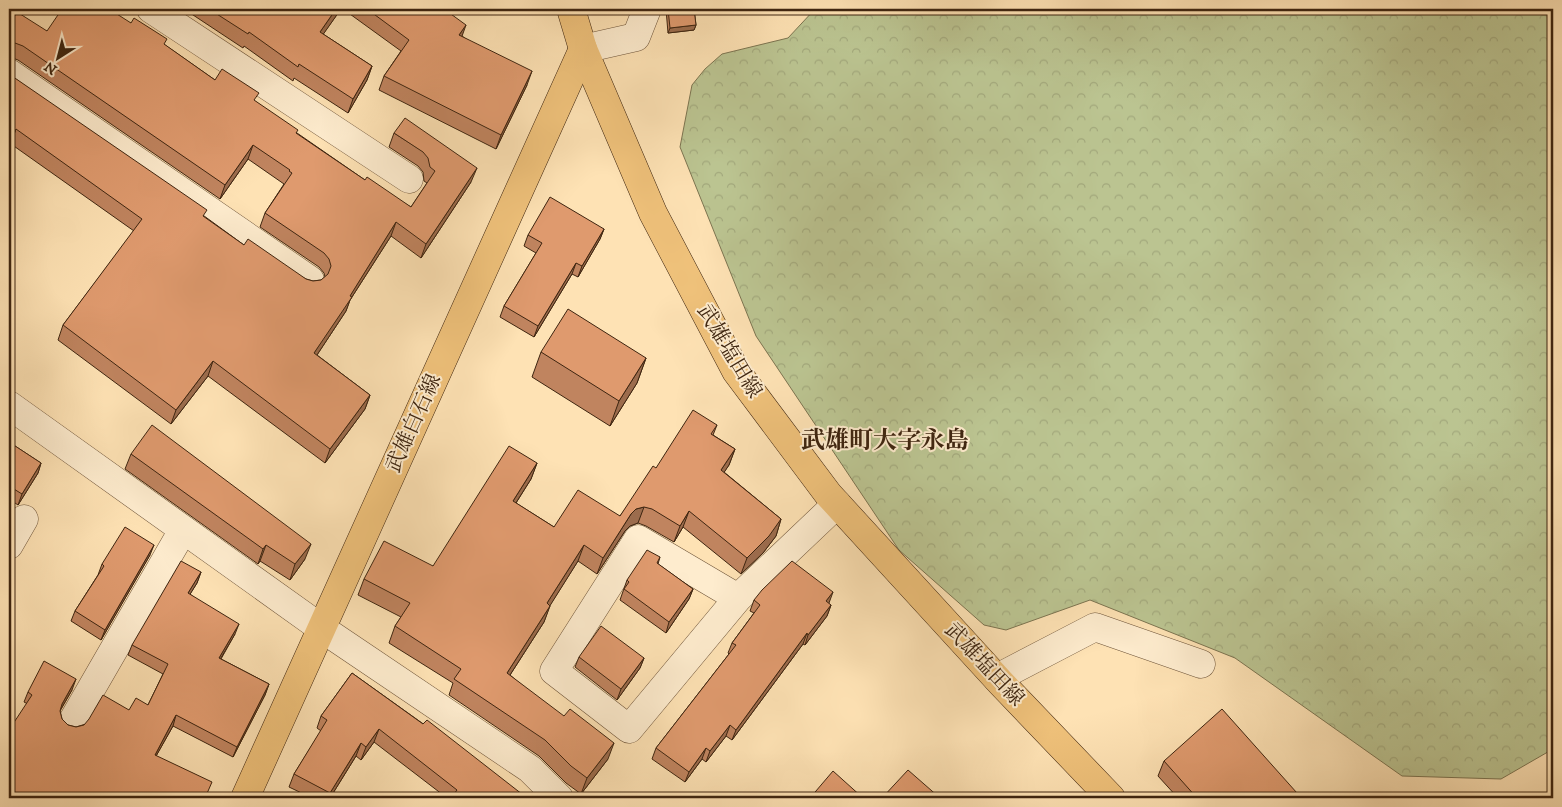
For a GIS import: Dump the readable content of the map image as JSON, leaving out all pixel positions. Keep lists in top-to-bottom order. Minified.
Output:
{"streets":{"main road":["武雄塩田線","武雄白石線"]},"crossings":[["武雄塩田線","武雄白石線"]],"districts":["武雄町大字永島"],"north":"bottom left"}
